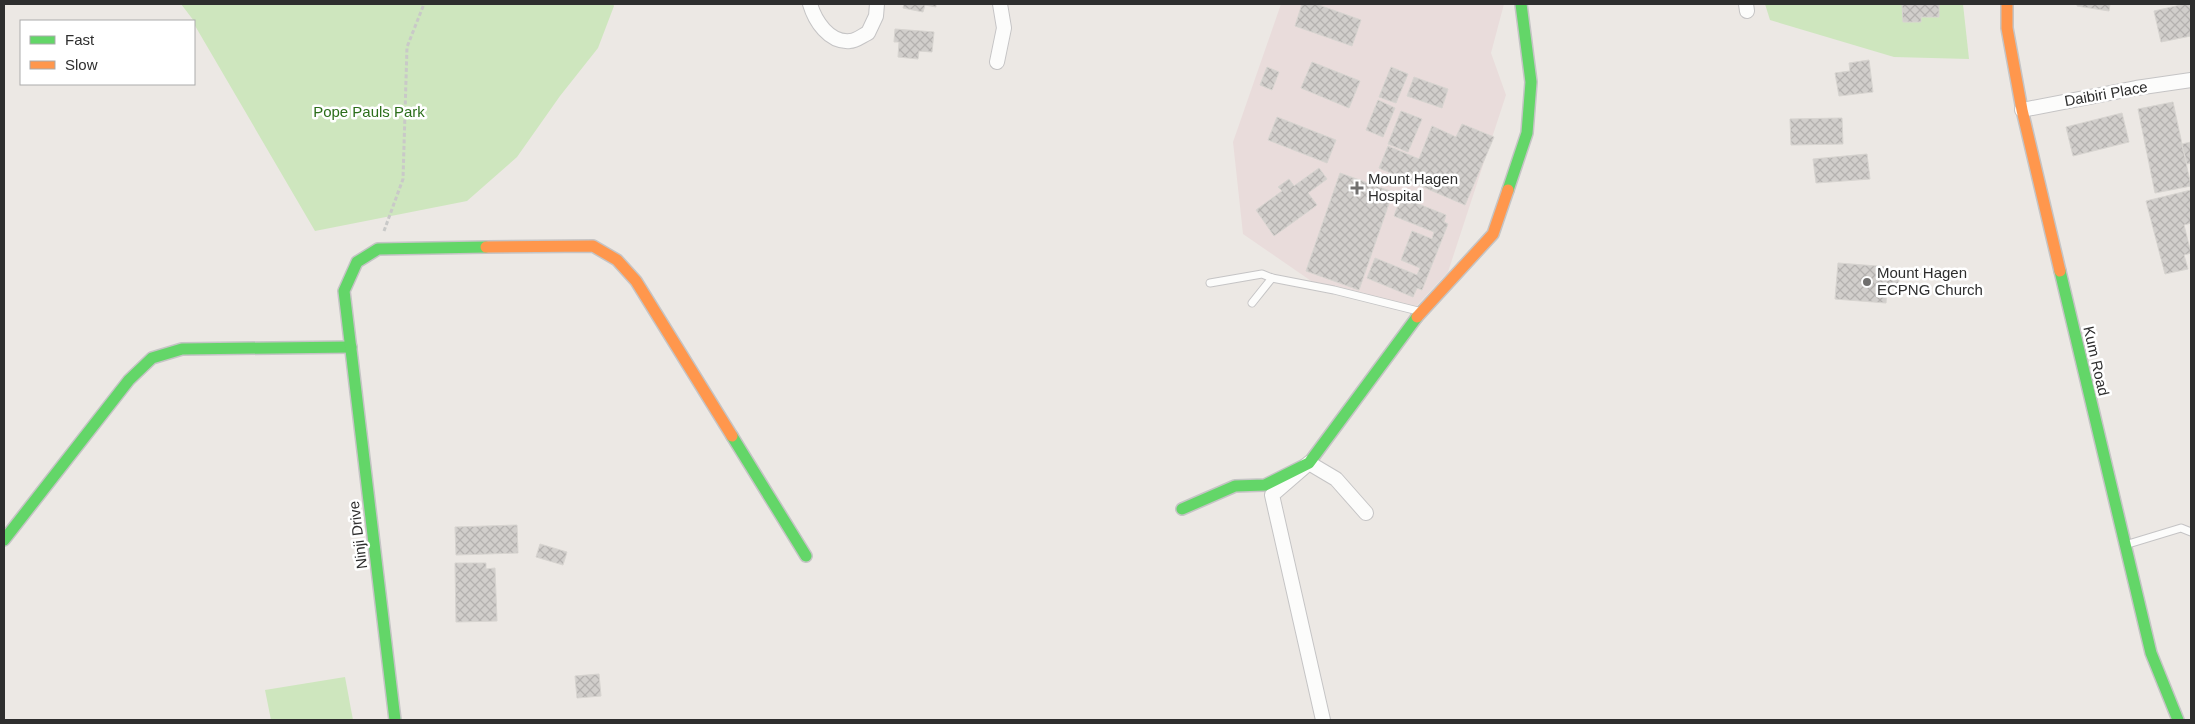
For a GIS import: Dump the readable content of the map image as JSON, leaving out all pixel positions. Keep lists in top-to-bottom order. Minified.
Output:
{"streets":{"street":["Daibiri Place","Kum Road","Ninji Drive"]},"crossings":[["Daibiri Place","Kum Road"]],"parks":["Pope Pauls Park"],"places":{"health":["Mount Hagen Hospital"],"other":["Mount Hagen ECPNG Church"]},"legend":["Fast","Slow"]}
